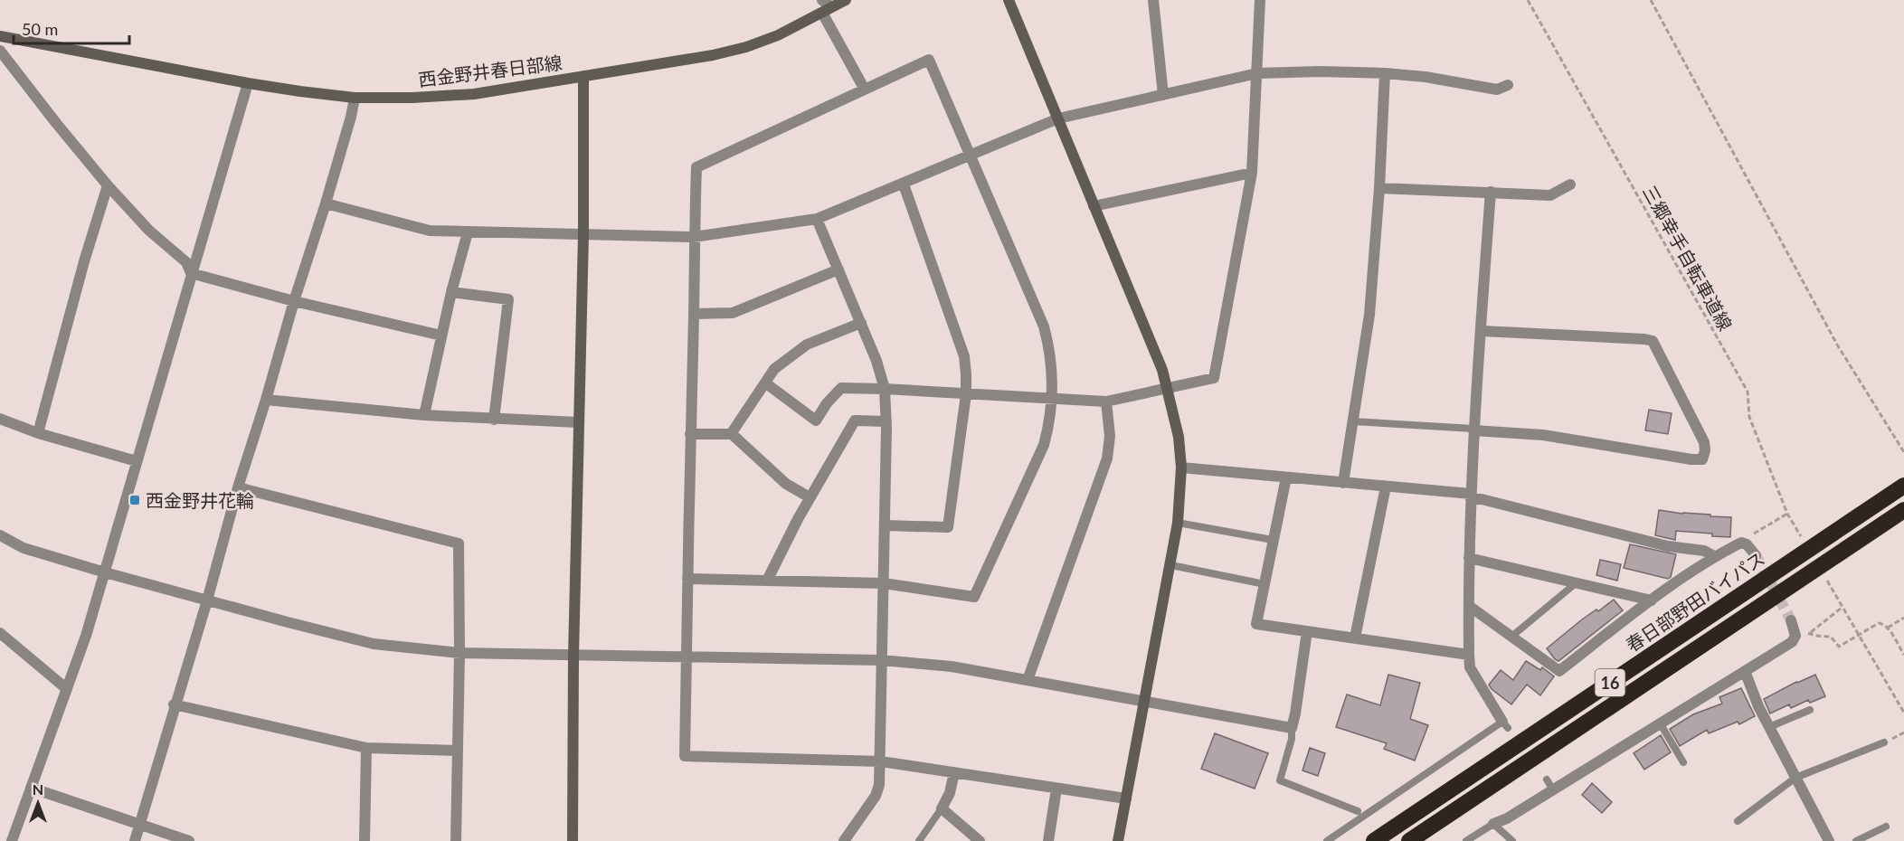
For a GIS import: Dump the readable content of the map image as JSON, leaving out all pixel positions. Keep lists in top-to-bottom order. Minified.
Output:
{"streets":{"highway":["春日部野田バイパス","16"],"street":["西金野井春日部線"],"path":["三郷幸手自転車道線"]},"places":{"transit":["西金野井花輪"]},"scale_bar":"50 m","north":"top"}
